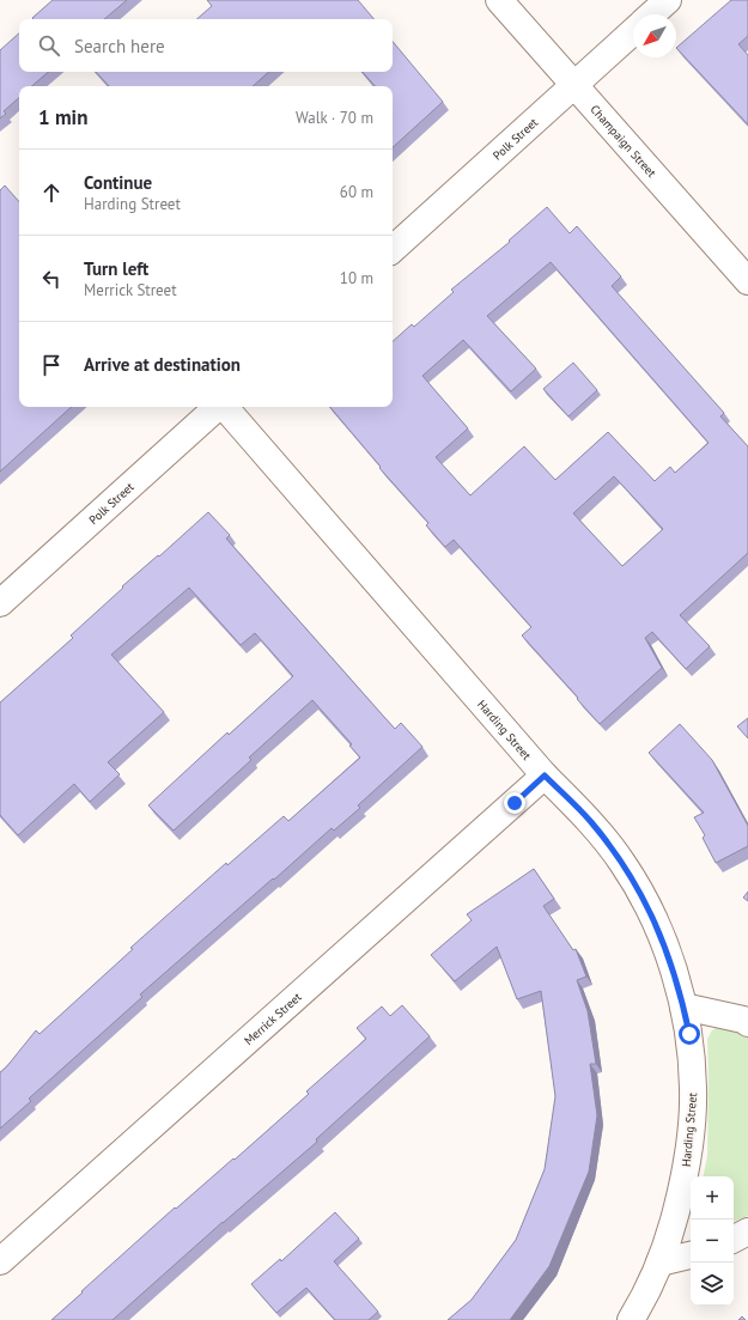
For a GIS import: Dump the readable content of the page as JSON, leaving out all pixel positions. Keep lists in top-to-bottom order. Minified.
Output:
{"streets":{"street":["Polk Street","Champaign Street","Harding Street","Merrick Street"]},"crossings":[["Polk Street","Champaign Street"],["Harding Street","Merrick Street"]],"north":"bottom left","page":{"search":"Search here","heading":["1 min","Walk · 70 m"],"list":[["Continue","Harding Street","60 m"],["Turn left","Merrick Street","10 m"],"Arrive at destination"],"map_buttons":["+","−"]}}
